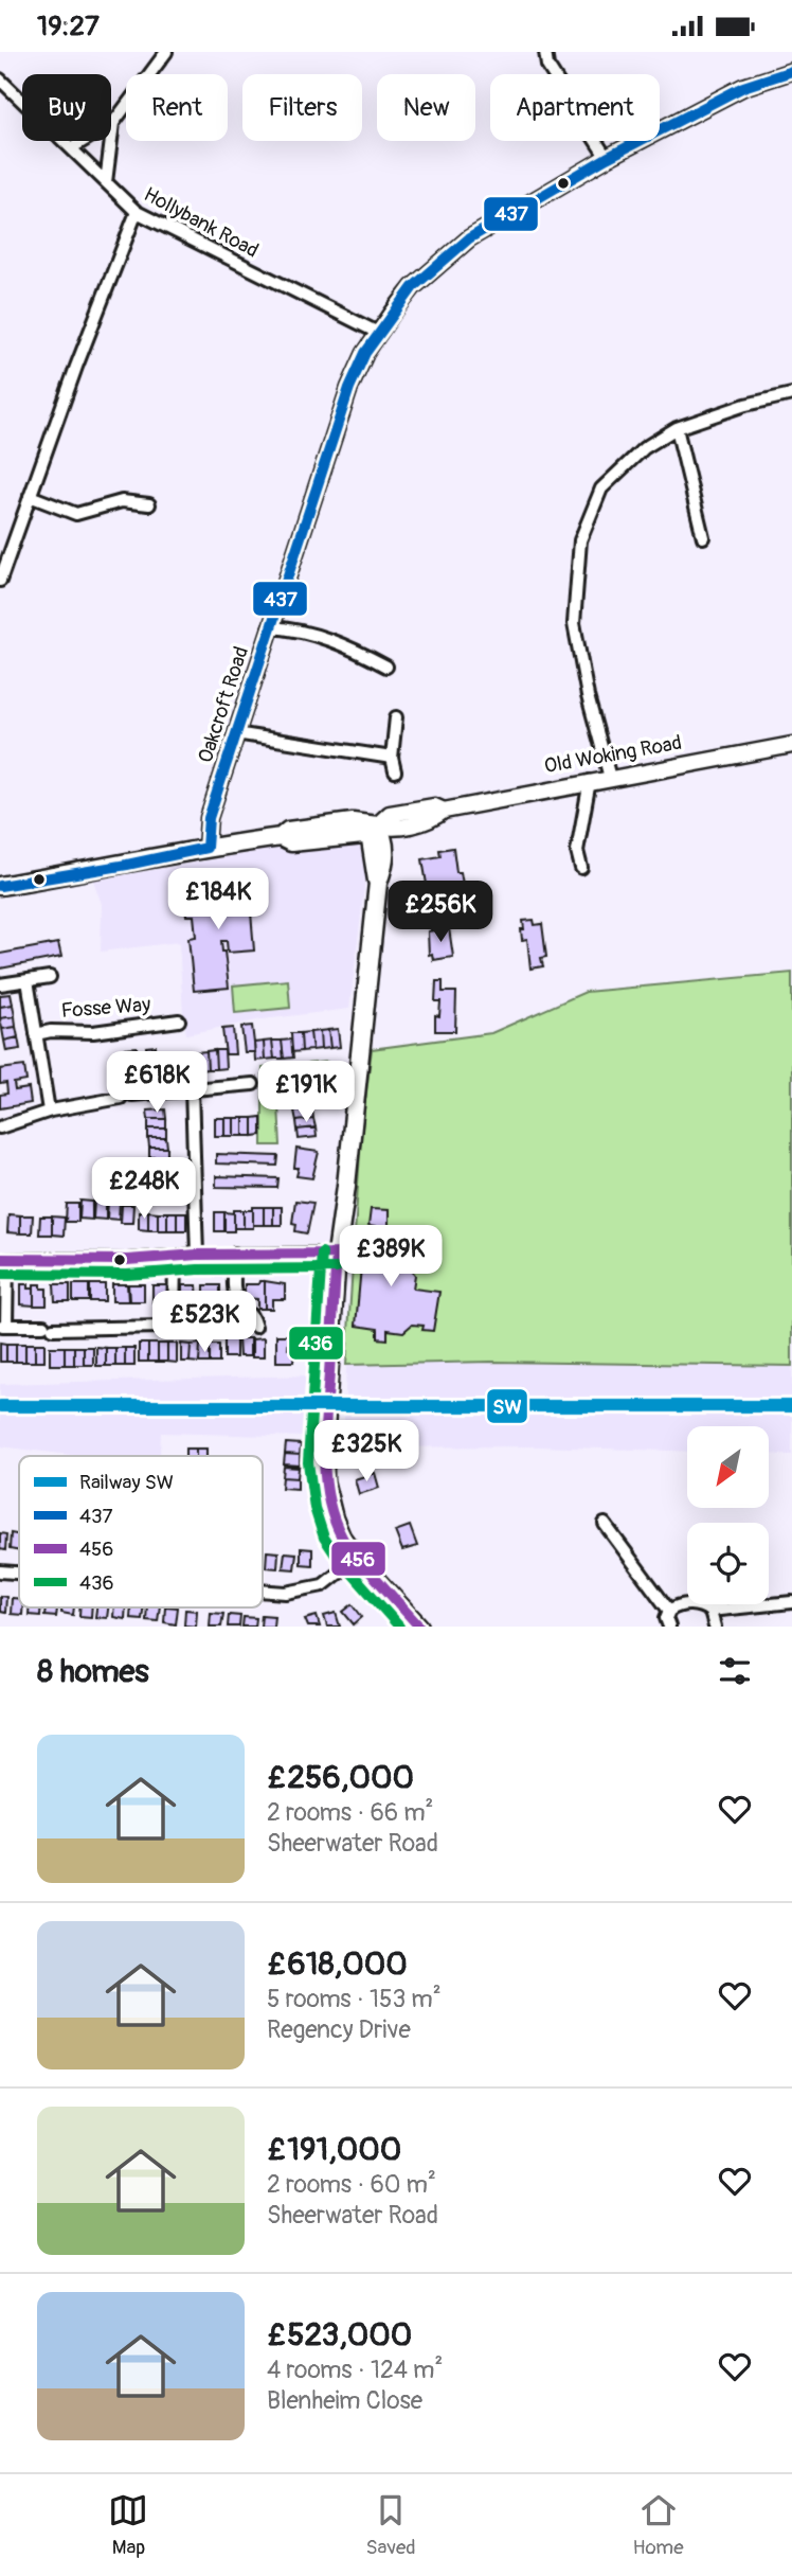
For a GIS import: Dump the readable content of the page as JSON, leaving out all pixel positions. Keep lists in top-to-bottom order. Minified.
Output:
{"streets":{"main road":["Oakcroft Road","Old Woking Road"],"street":["Hollybank Road","Fosse Way"]},"crossings":[["Hollybank Road","Oakcroft Road"],["Oakcroft Road","Old Woking Road"]],"lines":["transit line 437","transit line 436","transit line 456","rail line SW"],"legend":["Railway SW","437","456","436"],"north":"bottom left","page":{"status":"19:27","chip":["Buy","Rent","Filters","New","Apartment"],"price":["£184K","£256K","£618K","£191K","£248K","£389K","£523K","£325K"],"heading":"8 homes","list":[{"name":"£256,000","note":"2 rooms · 66 m² · Sheerwater Road"},{"name":"£618,000","note":"5 rooms · 153 m² · Regency Drive"},{"name":"£191,000","note":"2 rooms · 60 m² · Sheerwater Road"},{"name":"£523,000","note":"4 rooms · 124 m² · Blenheim Close"}],"tabs":["Map","Saved","Home"]}}
